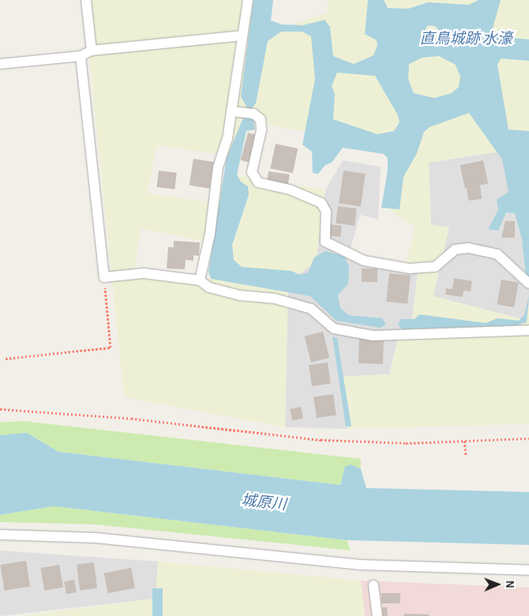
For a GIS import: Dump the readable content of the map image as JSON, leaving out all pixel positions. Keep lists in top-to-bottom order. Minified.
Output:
{"water":["直鳥城跡 水濠","城原川"],"north":"right"}
